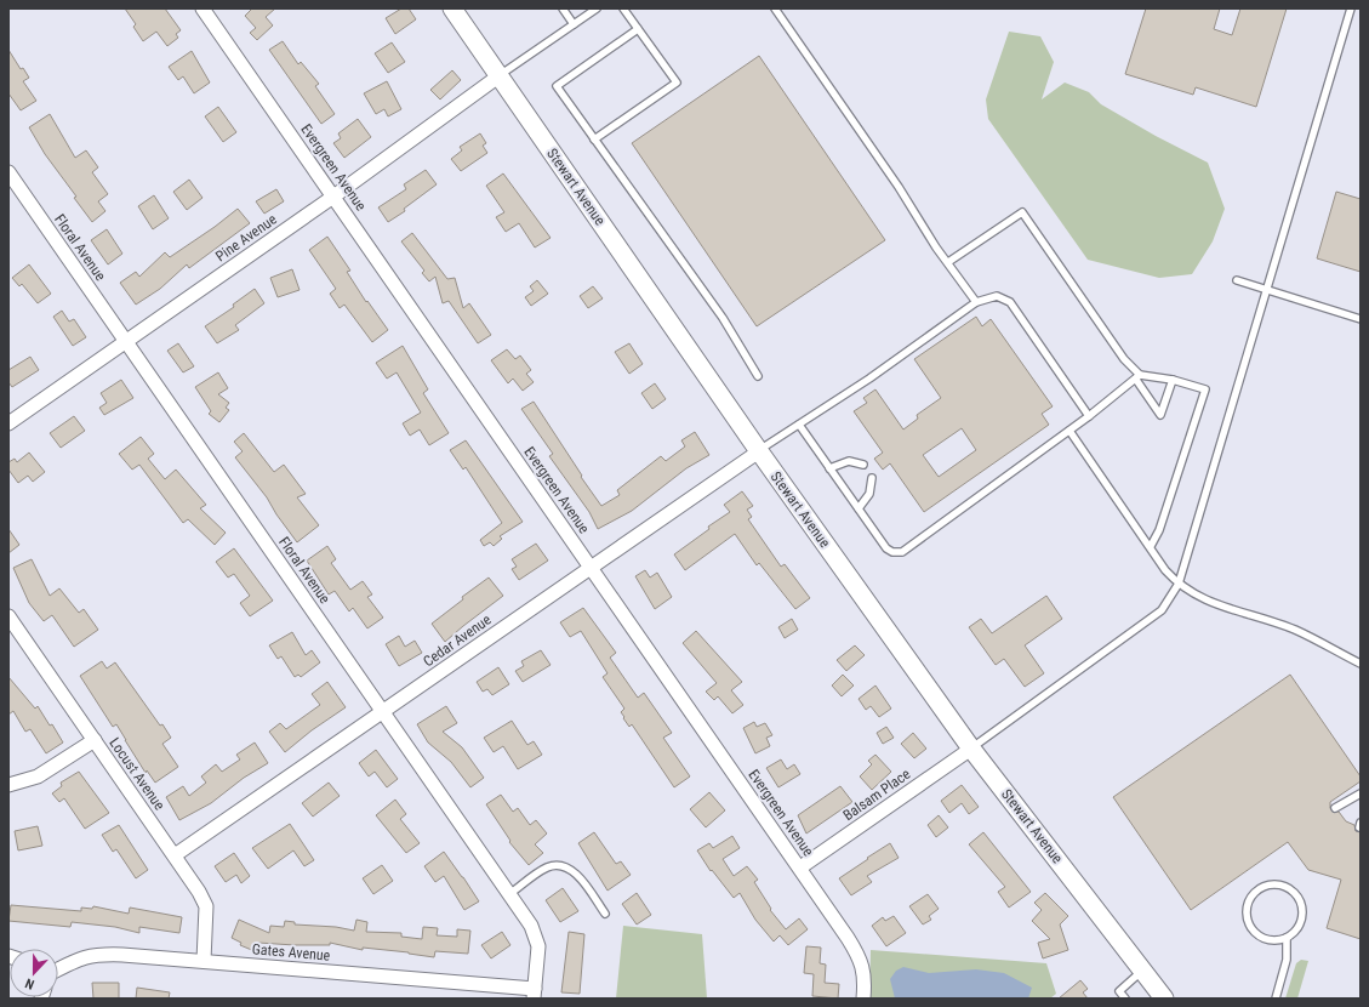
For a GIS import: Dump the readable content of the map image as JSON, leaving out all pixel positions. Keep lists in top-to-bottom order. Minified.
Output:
{"streets":{"main road":["Stewart Avenue"],"street":["Evergreen Avenue","Pine Avenue","Floral Avenue","Cedar Avenue","Locust Avenue","Balsam Place","Gates Avenue"]},"crossings":[["Evergreen Avenue","Pine Avenue"],["Evergreen Avenue","Cedar Avenue"],["Evergreen Avenue","Balsam Place"],["Stewart Avenue","Pine Avenue"],["Stewart Avenue","Cedar Avenue"],["Stewart Avenue","Balsam Place"],["Pine Avenue","Floral Avenue"],["Floral Avenue","Cedar Avenue"],["Floral Avenue","Gates Avenue"],["Cedar Avenue","Locust Avenue"],["Locust Avenue","Gates Avenue"]],"north":"bottom"}
